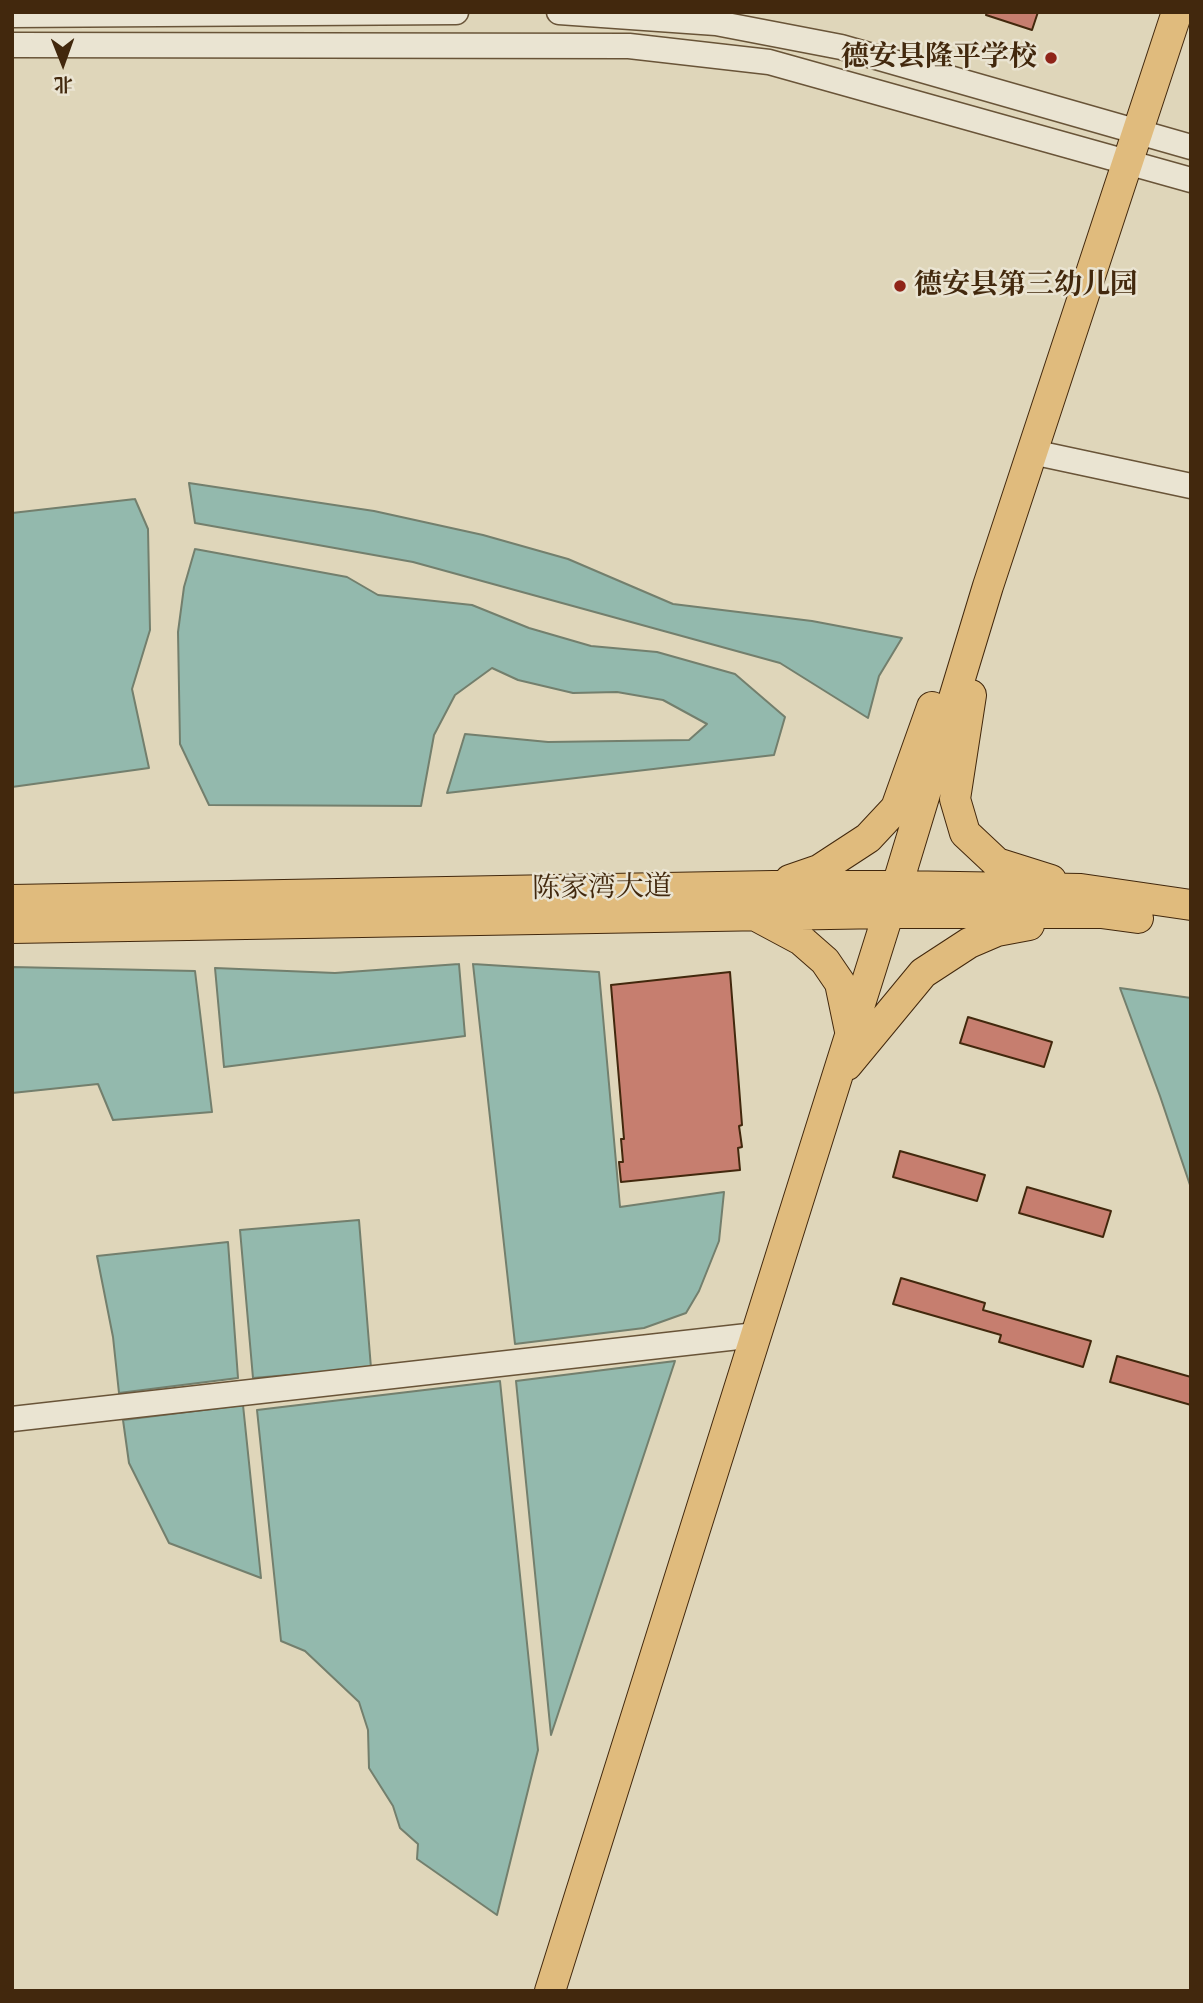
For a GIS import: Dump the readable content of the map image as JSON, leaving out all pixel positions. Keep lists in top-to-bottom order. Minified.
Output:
{"streets":{"main road":["陈家湾大道"]},"places":["德安县隆平学校","德安县第三幼儿园"],"north":"bottom"}
